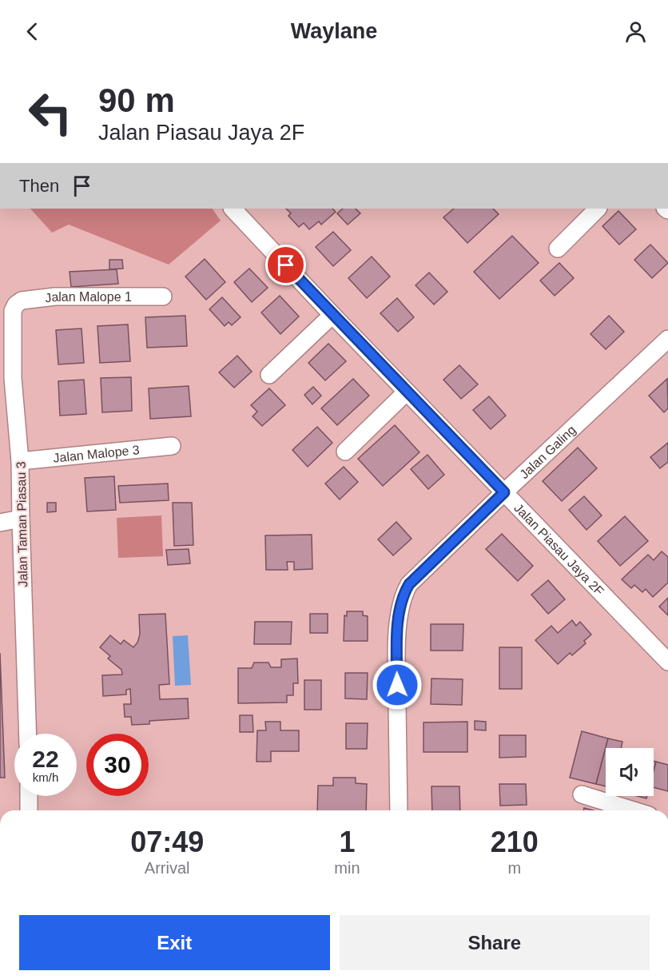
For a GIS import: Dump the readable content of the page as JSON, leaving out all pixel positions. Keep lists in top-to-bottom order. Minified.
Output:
{"streets":{"street":["Jalan Malope 1","Jalan Galing","Jalan Malope 3","Jalan Taman Piasau 3","Jalan Piasau Jaya 2F"]},"crossings":[["Jalan Malope 1","Jalan Taman Piasau 3"],["Jalan Galing","Jalan Piasau Jaya 2F"],["Jalan Malope 3","Jalan Taman Piasau 3"]],"page":{"header":"Waylane","turn":["90 m","Jalan Piasau Jaya 2F"],"then":"Then","speed":"22 km/h","limit":"30","eta":["07:49","Arrival","1","min","210","m"],"buttons":["Exit","Share"]}}
